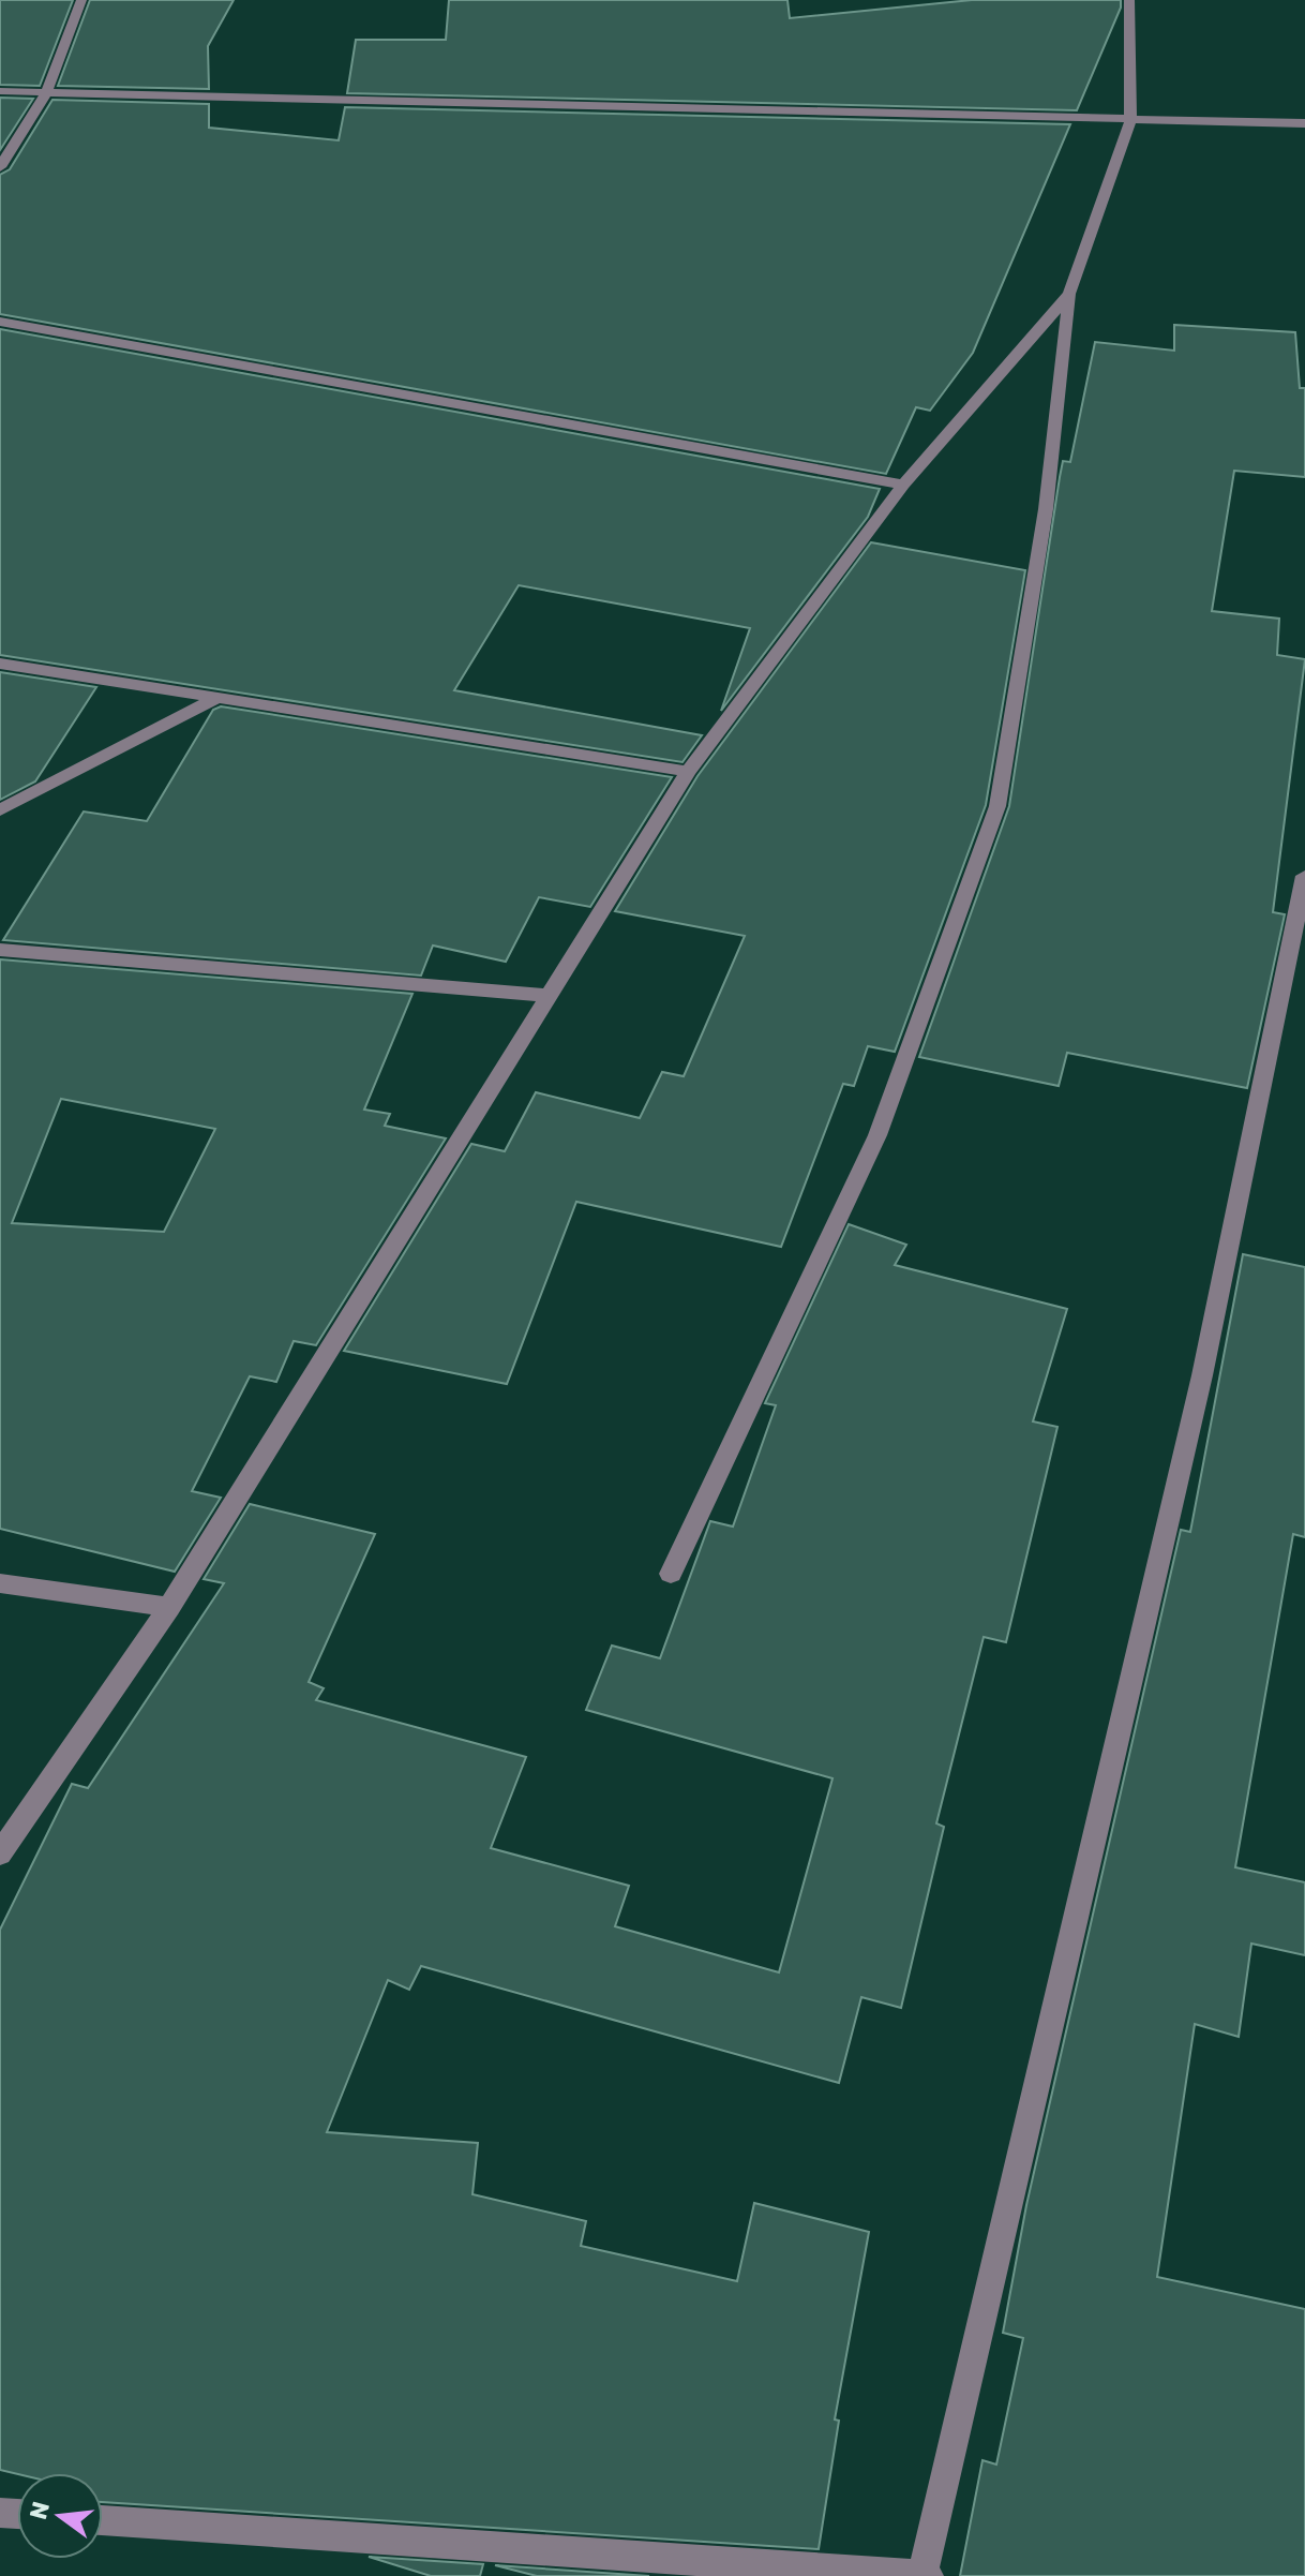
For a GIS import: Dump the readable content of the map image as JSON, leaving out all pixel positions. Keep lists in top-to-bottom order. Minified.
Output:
{"north":"left"}
